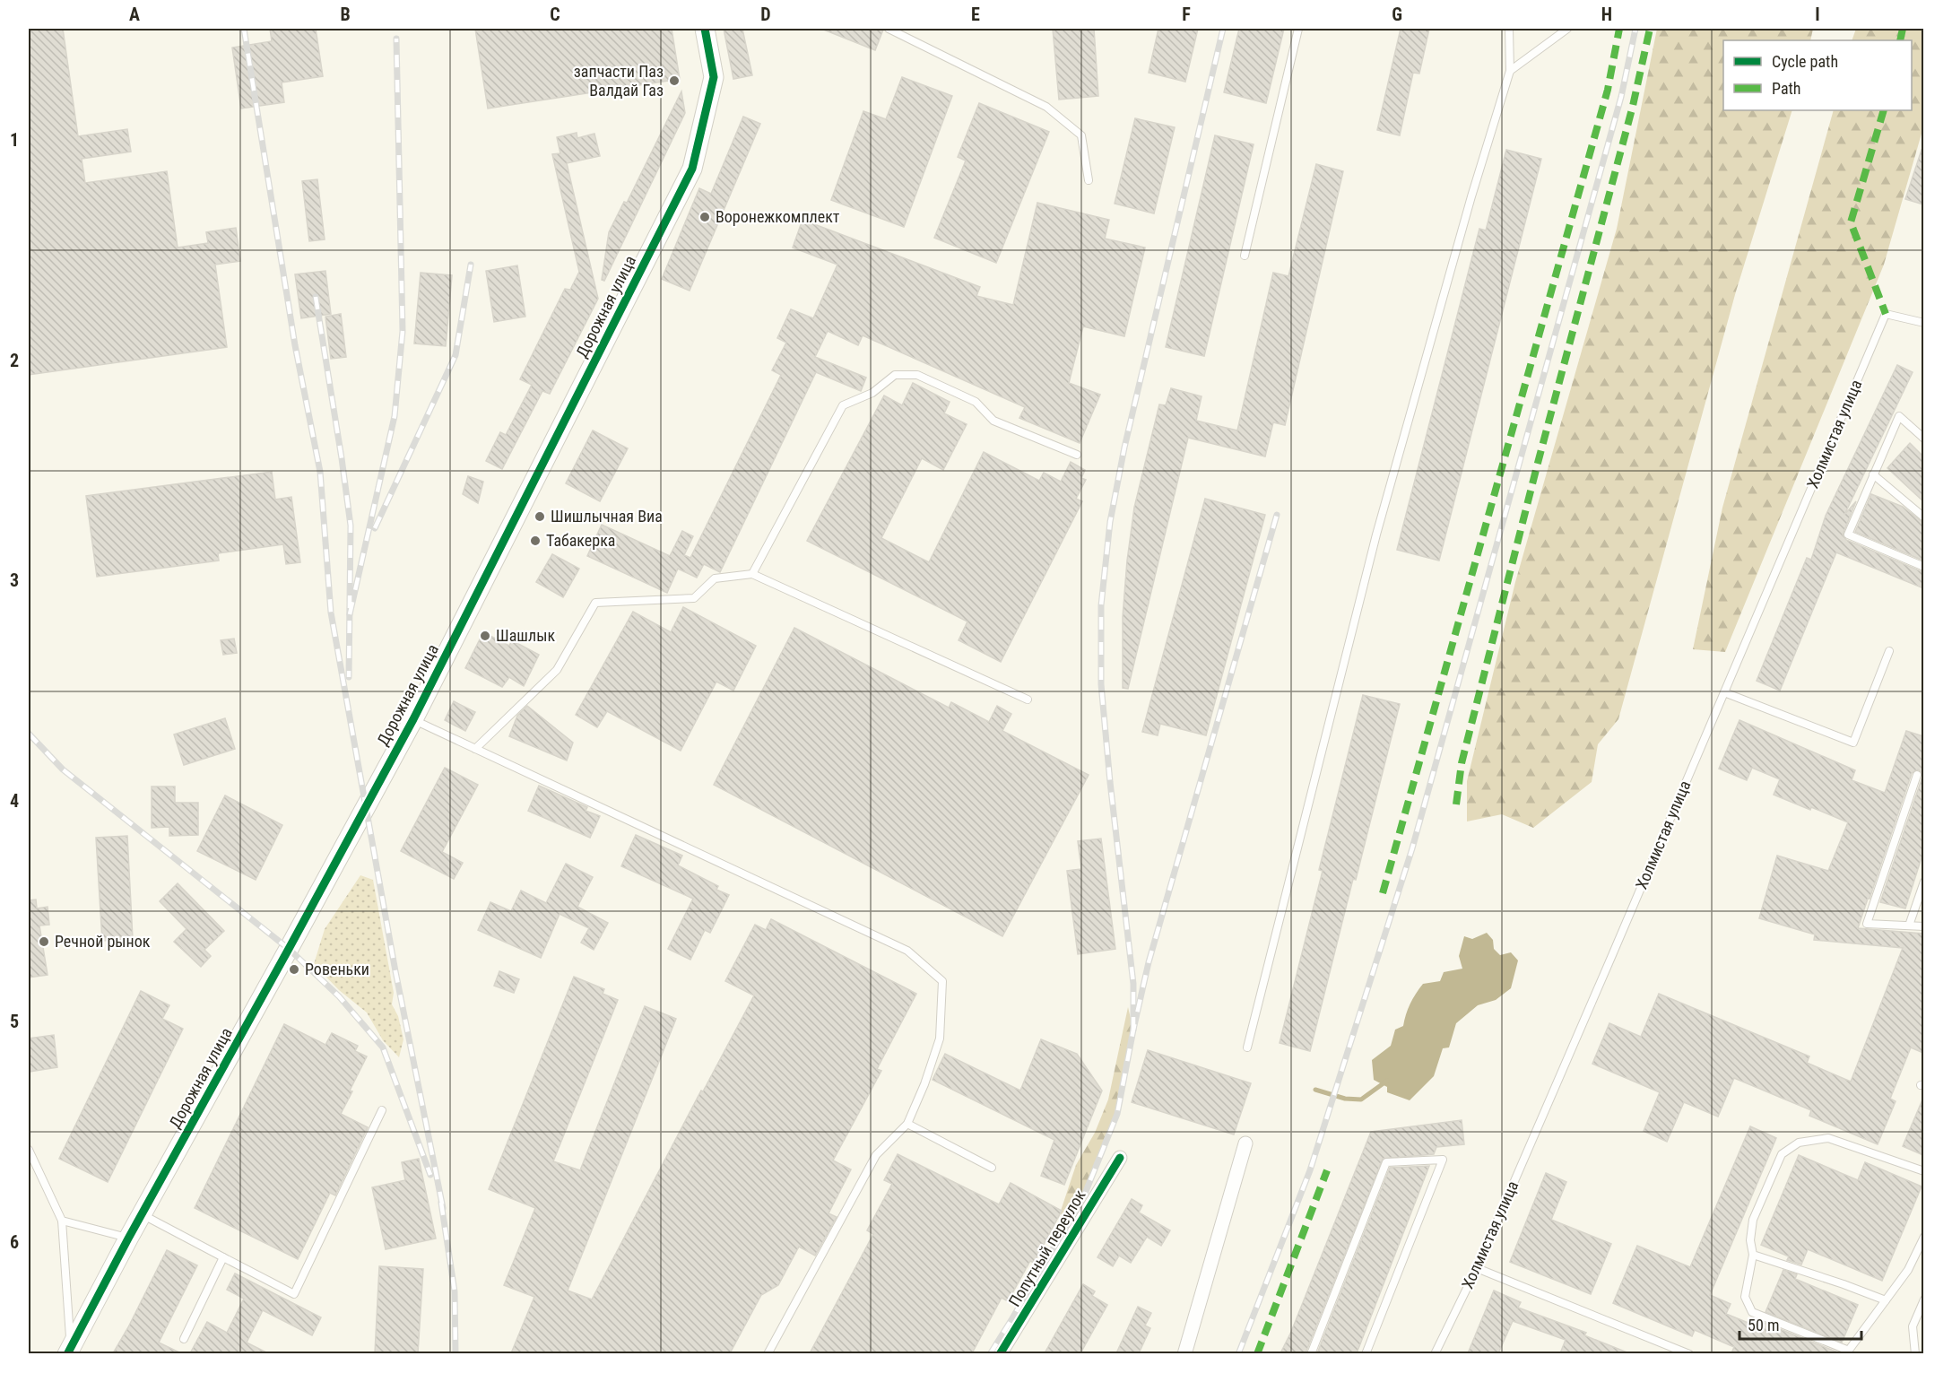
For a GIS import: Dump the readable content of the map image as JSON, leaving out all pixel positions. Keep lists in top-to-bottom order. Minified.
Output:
{"streets":{"street":["Дорожная улица","Попутный переулок"],"lane":["Холмистая улица"]},"places":["запчасти Паз Валдай Газ","Воронежкомплект","Шишлычная Виа","Табакерка","Шашлык","Речной рынок","Ровеньки"],"legend":["Cycle path","Path"],"scale_bar":"50 m","grid":{"columns":["A","B","C","D","E","F","G","H","I"],"rows":["1","2","3","4","5","6"]}}
